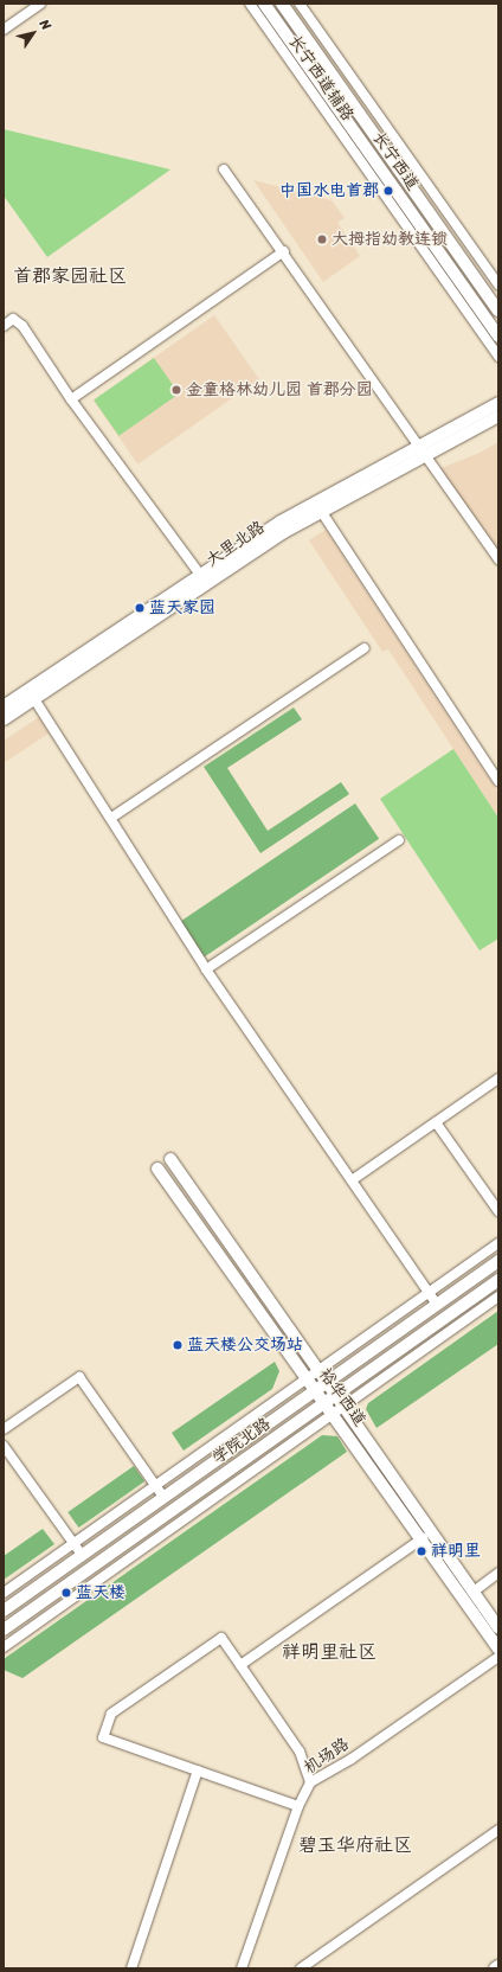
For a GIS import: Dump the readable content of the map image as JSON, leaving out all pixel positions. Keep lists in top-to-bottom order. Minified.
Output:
{"streets":{"main road":["长宁西道","大里北路","裕华西道","学院北路"],"street":["长宁西道辅路","机场路"]},"crossings":[["裕华西道","学院北路"]],"districts":["首郡家园社区","祥明里社区","碧玉华府社区"],"places":["中国水电首郡","大拇指幼教连锁","金童格林幼儿园 首郡分园","蓝天家园","蓝天楼公交场站","祥明里","蓝天楼"],"north":"top right"}
